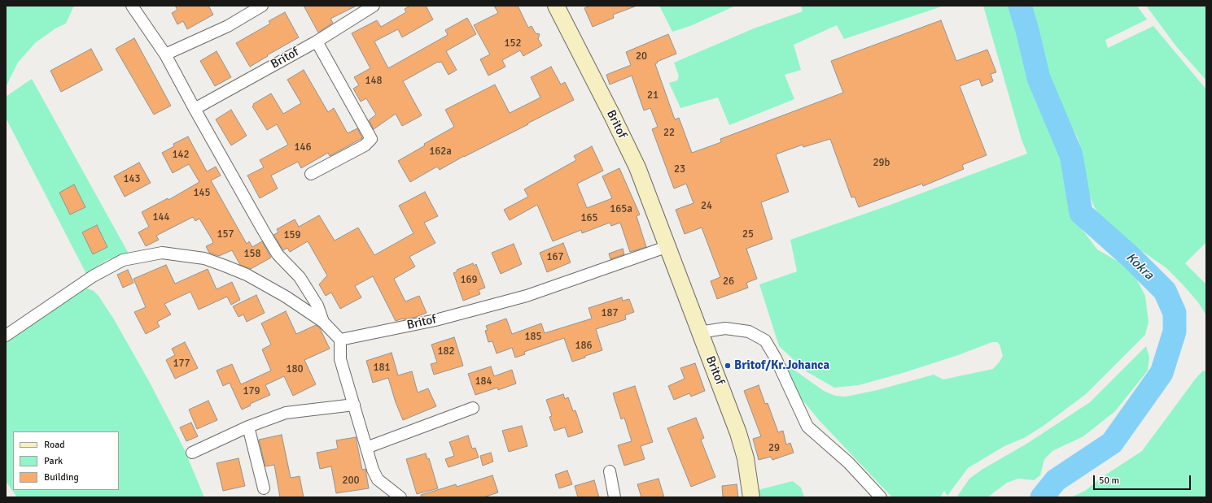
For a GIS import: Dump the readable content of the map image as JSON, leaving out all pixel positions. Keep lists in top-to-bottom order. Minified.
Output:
{"streets":{"street":["Britof"]},"water":["Kokra"],"places":["Britof/Kr.Johanca"],"house_numbers":["152","20","148","21","22","146","162a","142","29b","23","143","145","24","165a","144","165","157","25","159","158","167","169","26","187","185","186","182","177","181","180","184","179","29","200"],"legend":["Road","Park","Building"],"scale_bar":"50 m"}
